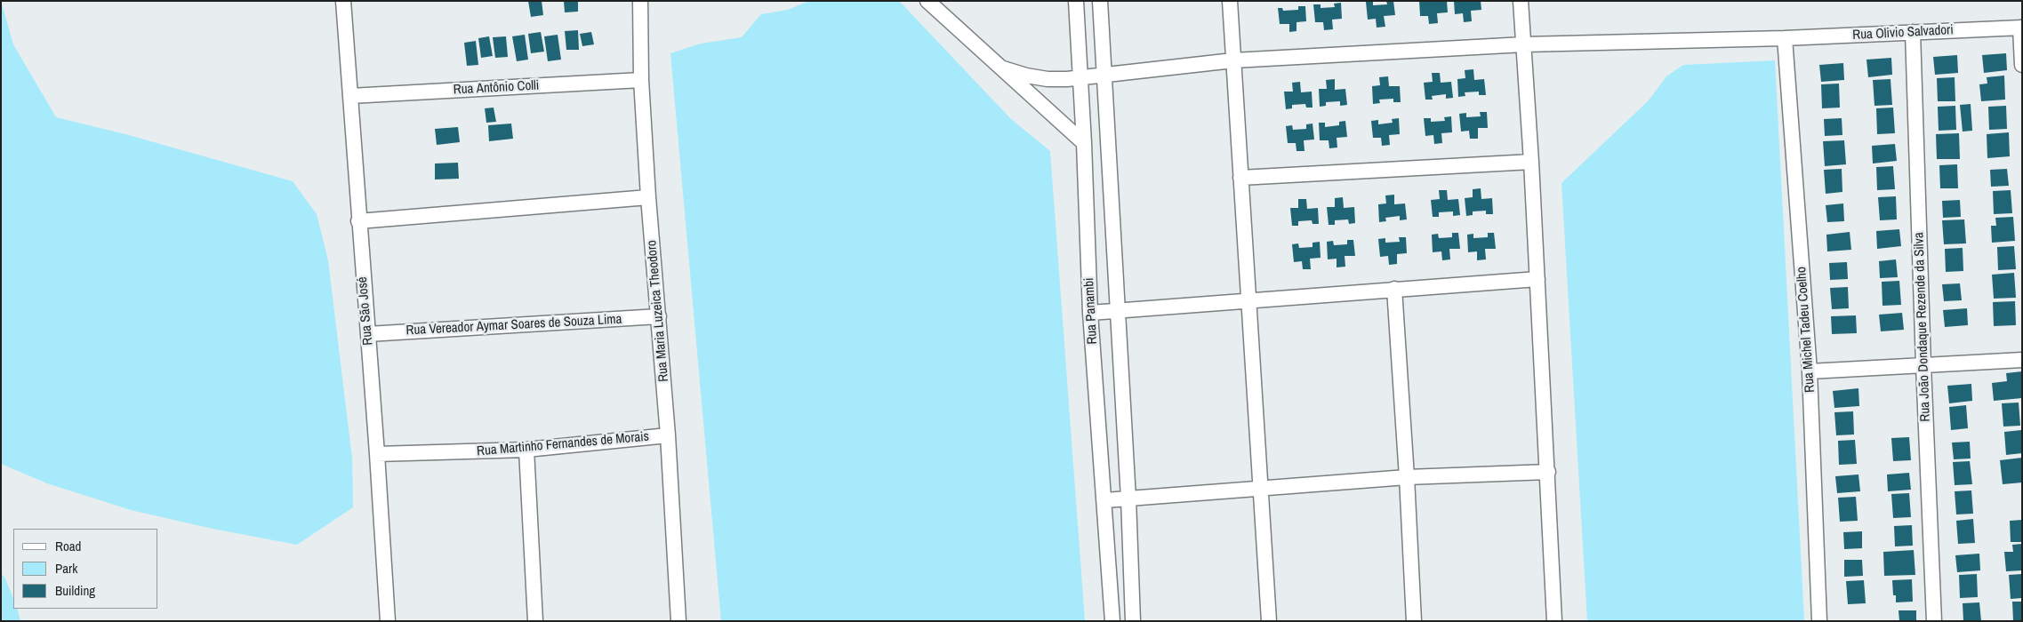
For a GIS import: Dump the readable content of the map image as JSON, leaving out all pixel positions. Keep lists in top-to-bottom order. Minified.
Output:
{"streets":{"street":["Rua Olivio Salvadori","Rua Antônio Colli","Rua São José","Rua Maria Luzeica Theodoro","Rua Panambi","Rua Vereador Aymar Soares de Souza Lima","Rua João Dondaque Rezende da Silva","Rua Michel Tadeu Coelho","Rua Martinho Fernandes de Morais"]},"crossings":[["Rua Olivio Salvadori","Rua Panambi"],["Rua Olivio Salvadori","Rua João Dondaque Rezende da Silva"],["Rua Olivio Salvadori","Rua Michel Tadeu Coelho"],["Rua Antônio Colli","Rua São José"],["Rua Antônio Colli","Rua Maria Luzeica Theodoro"],["Rua São José","Rua Vereador Aymar Soares de Souza Lima"],["Rua São José","Rua Martinho Fernandes de Morais"],["Rua Maria Luzeica Theodoro","Rua Vereador Aymar Soares de Souza Lima"],["Rua Maria Luzeica Theodoro","Rua Martinho Fernandes de Morais"]],"legend":["Road","Park","Building"]}
